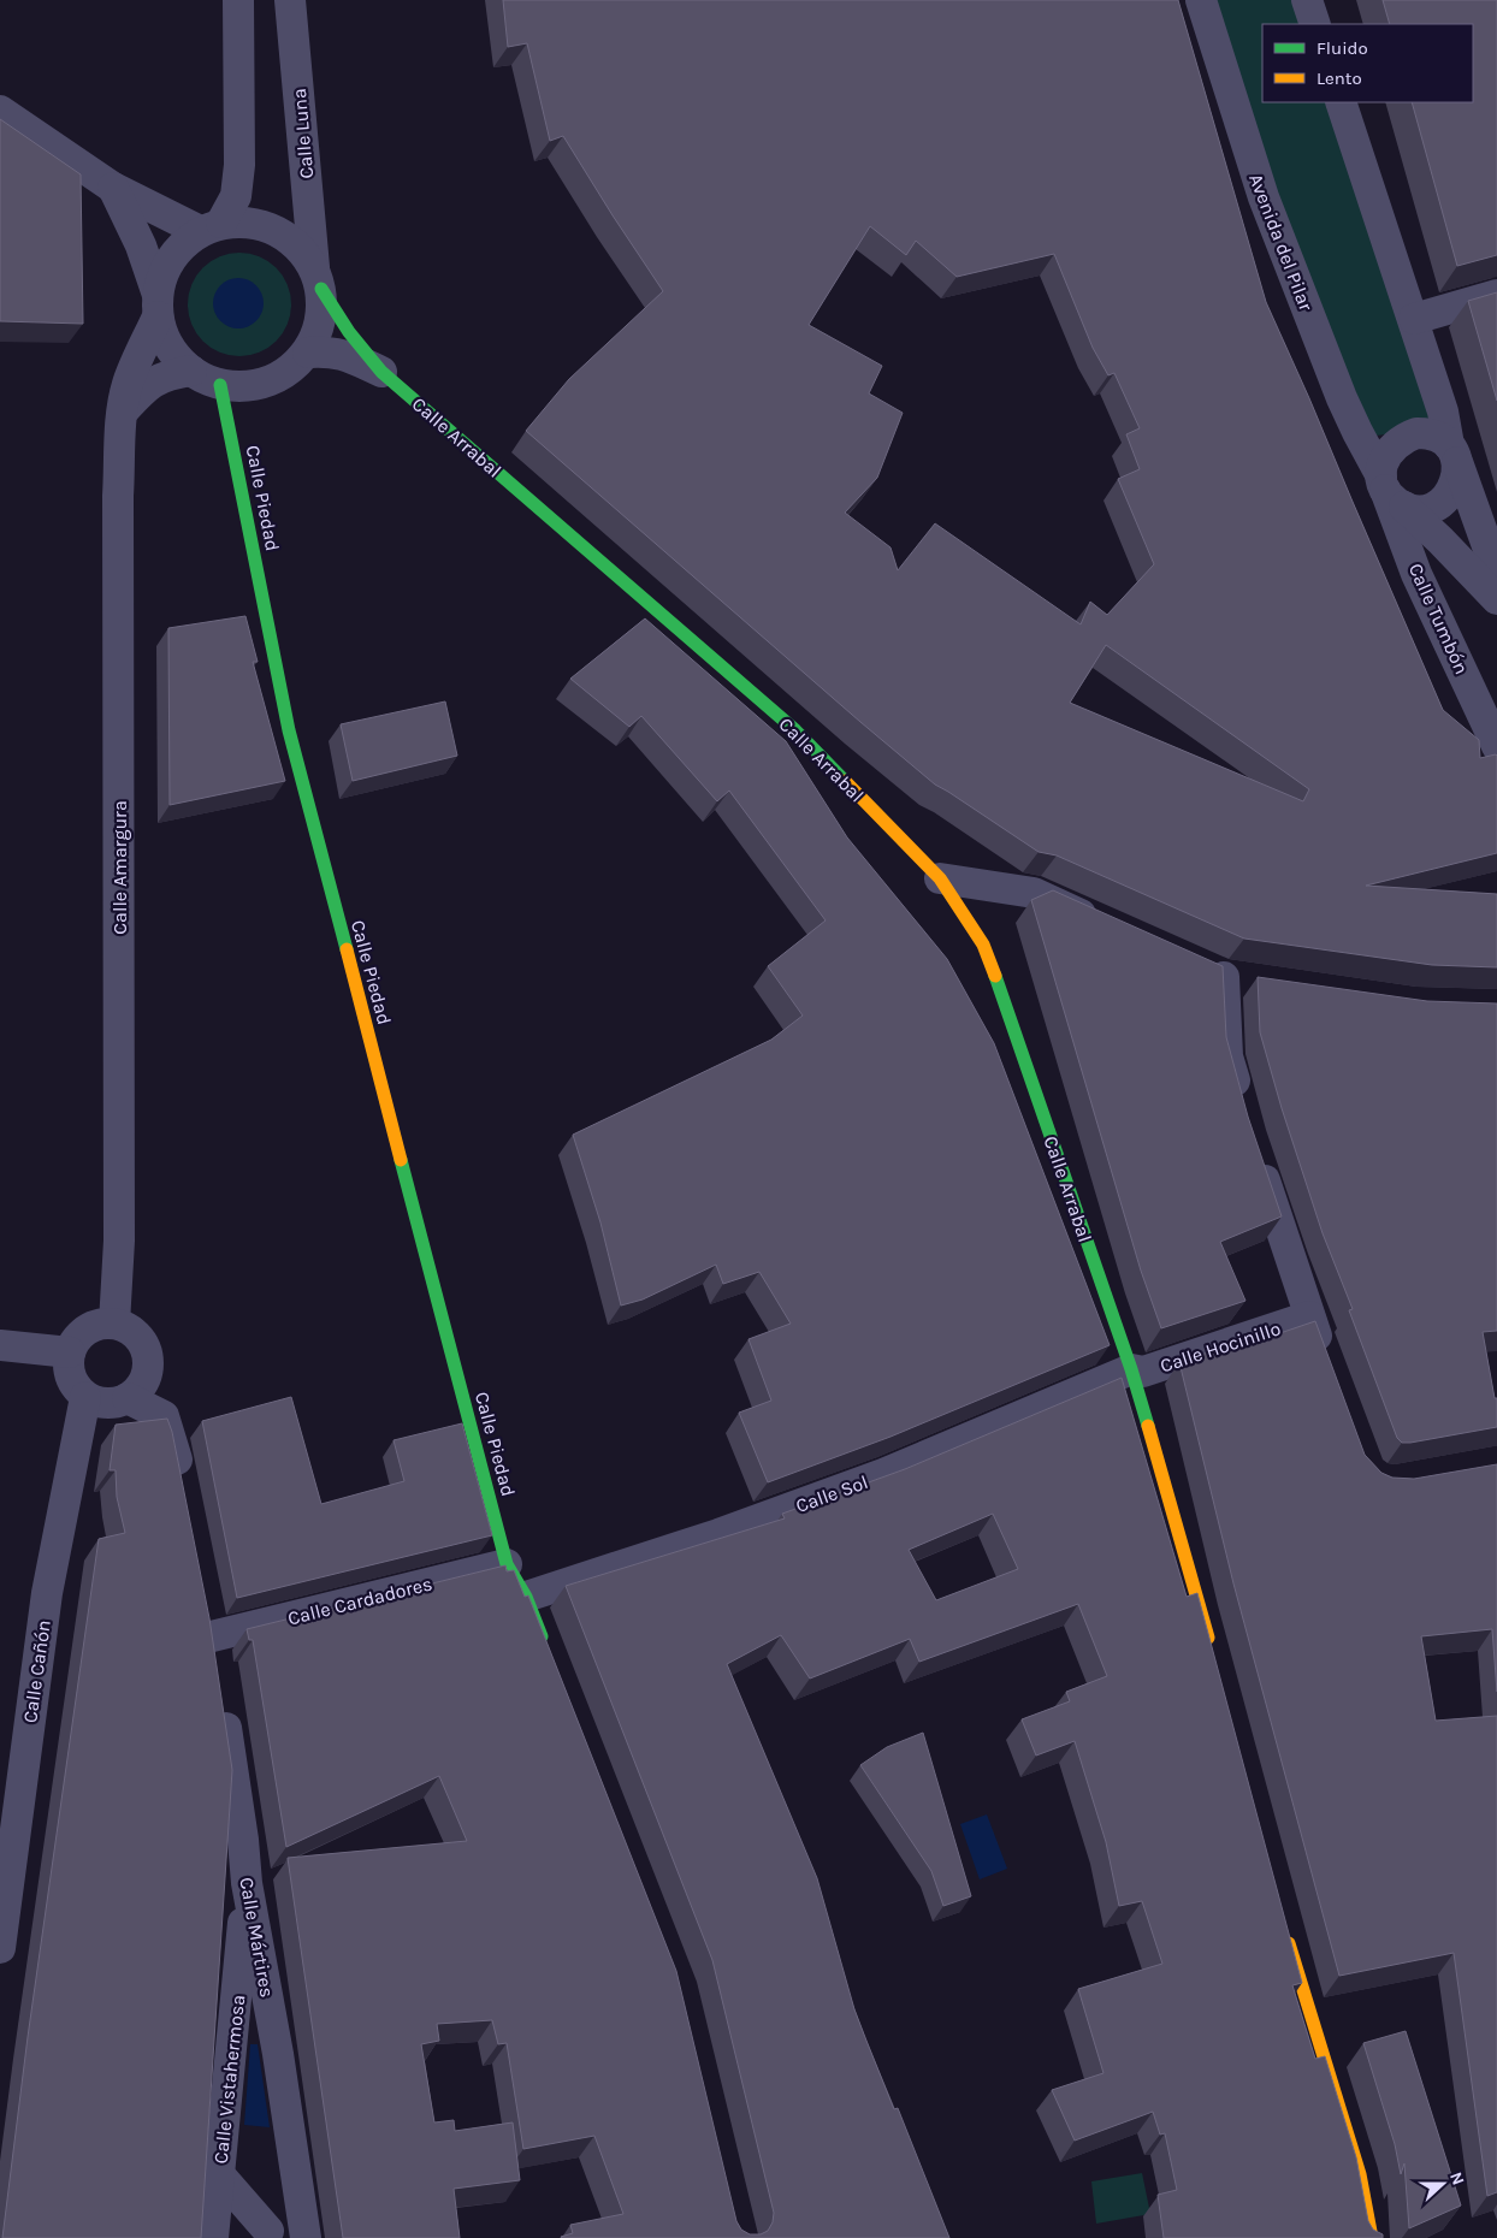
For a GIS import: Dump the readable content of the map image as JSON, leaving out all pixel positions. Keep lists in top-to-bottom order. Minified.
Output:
{"streets":{"street":["Calle Luna","Avenida del Pilar","Calle Arrabal","Calle Piedad","Calle Tumbón","Calle Amargura","Calle Hocinillo","Calle Sol","Calle Cardadores","Calle Cañón","Calle Mártires","Calle Vistahermosa"]},"crossings":[["Calle Luna","Calle Arrabal"],["Calle Luna","Calle Piedad"],["Calle Luna","Calle Amargura"],["Avenida del Pilar","Calle Tumbón"],["Calle Arrabal","Calle Piedad"],["Calle Arrabal","Calle Amargura"],["Calle Arrabal","Calle Hocinillo"],["Calle Arrabal","Calle Sol"],["Calle Piedad","Calle Amargura"],["Calle Piedad","Calle Sol"],["Calle Piedad","Calle Cardadores"],["Calle Amargura","Calle Cañón"],["Calle Hocinillo","Calle Sol"],["Calle Mártires","Calle Vistahermosa"]],"legend":["Fluido","Lento"],"north":"right"}
